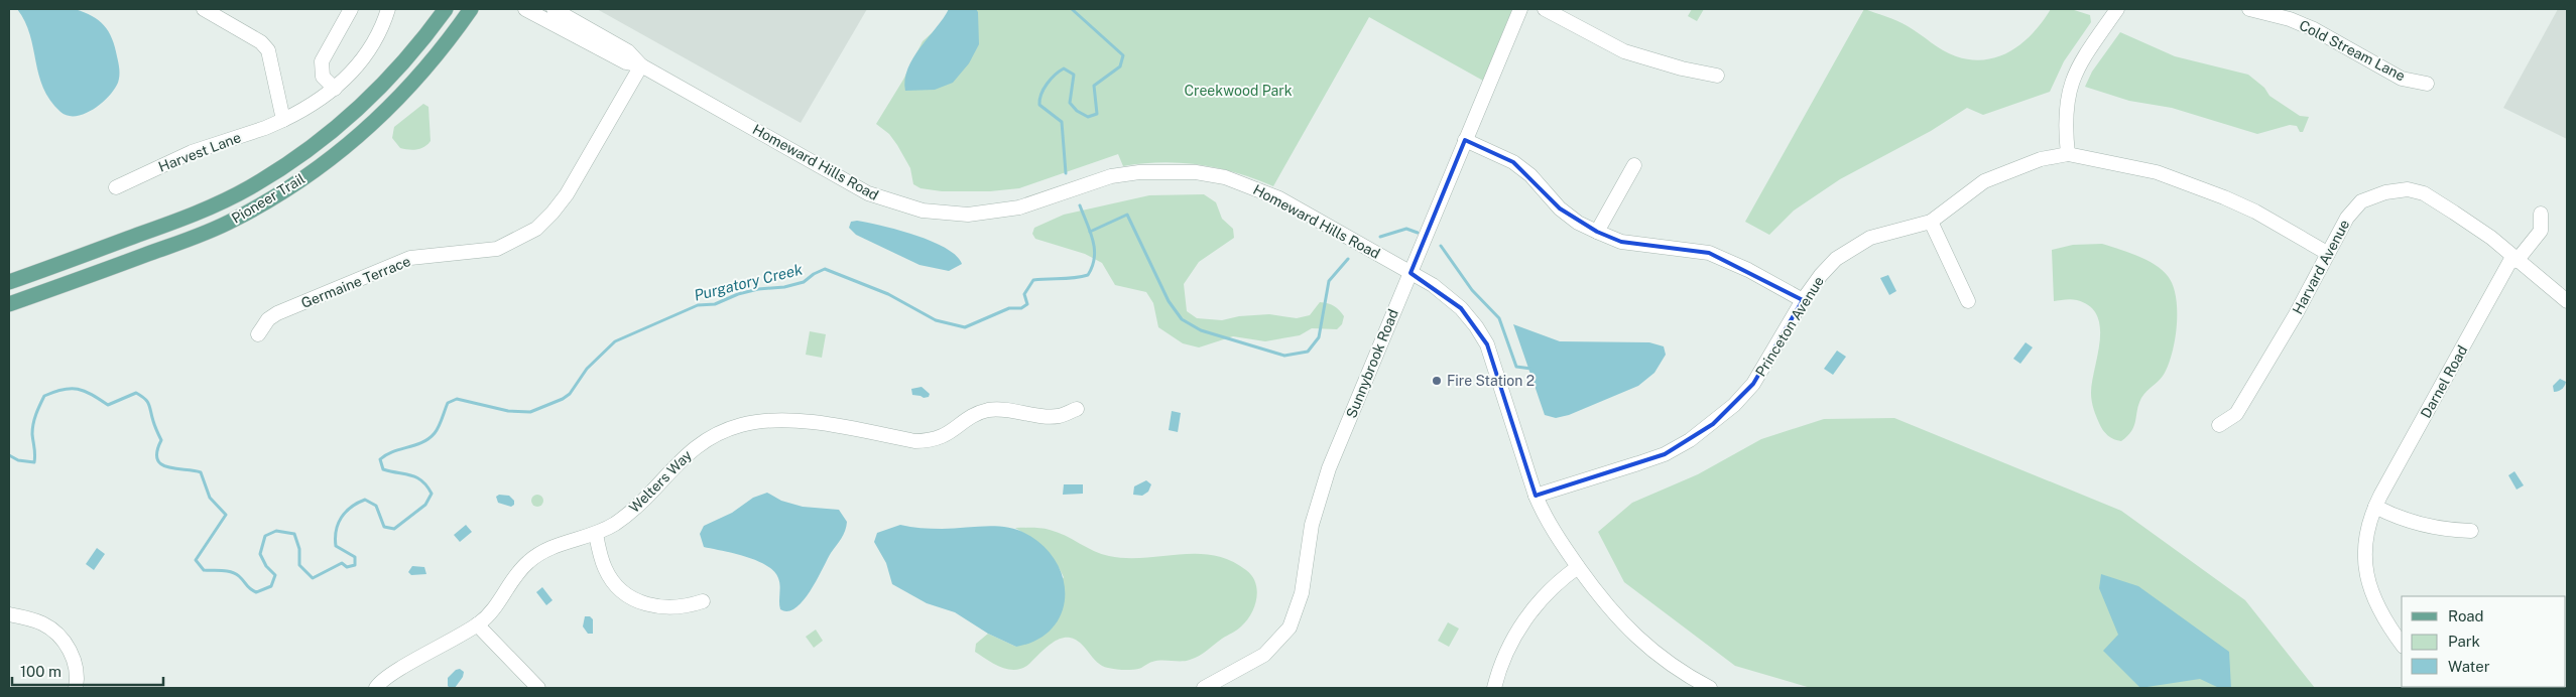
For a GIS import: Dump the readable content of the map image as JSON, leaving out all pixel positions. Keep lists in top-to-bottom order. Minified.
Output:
{"streets":{"main road":["Pioneer Trail"],"street":["Cold Stream Lane","Harvest Lane","Homeward Hills Road","Harvard Avenue","Germaine Terrace","Princeton Avenue","Sunnybrook Road","Darnel Road","Welters Way"]},"crossings":[["Homeward Hills Road","Germaine Terrace"],["Homeward Hills Road","Princeton Avenue"],["Homeward Hills Road","Sunnybrook Road"],["Harvard Avenue","Princeton Avenue"],["Harvard Avenue","Darnel Road"]],"water":["Purgatory Creek"],"parks":["Creekwood Park"],"places":["Fire Station 2"],"legend":["Road","Park","Water"],"scale_bar":"100 m"}
